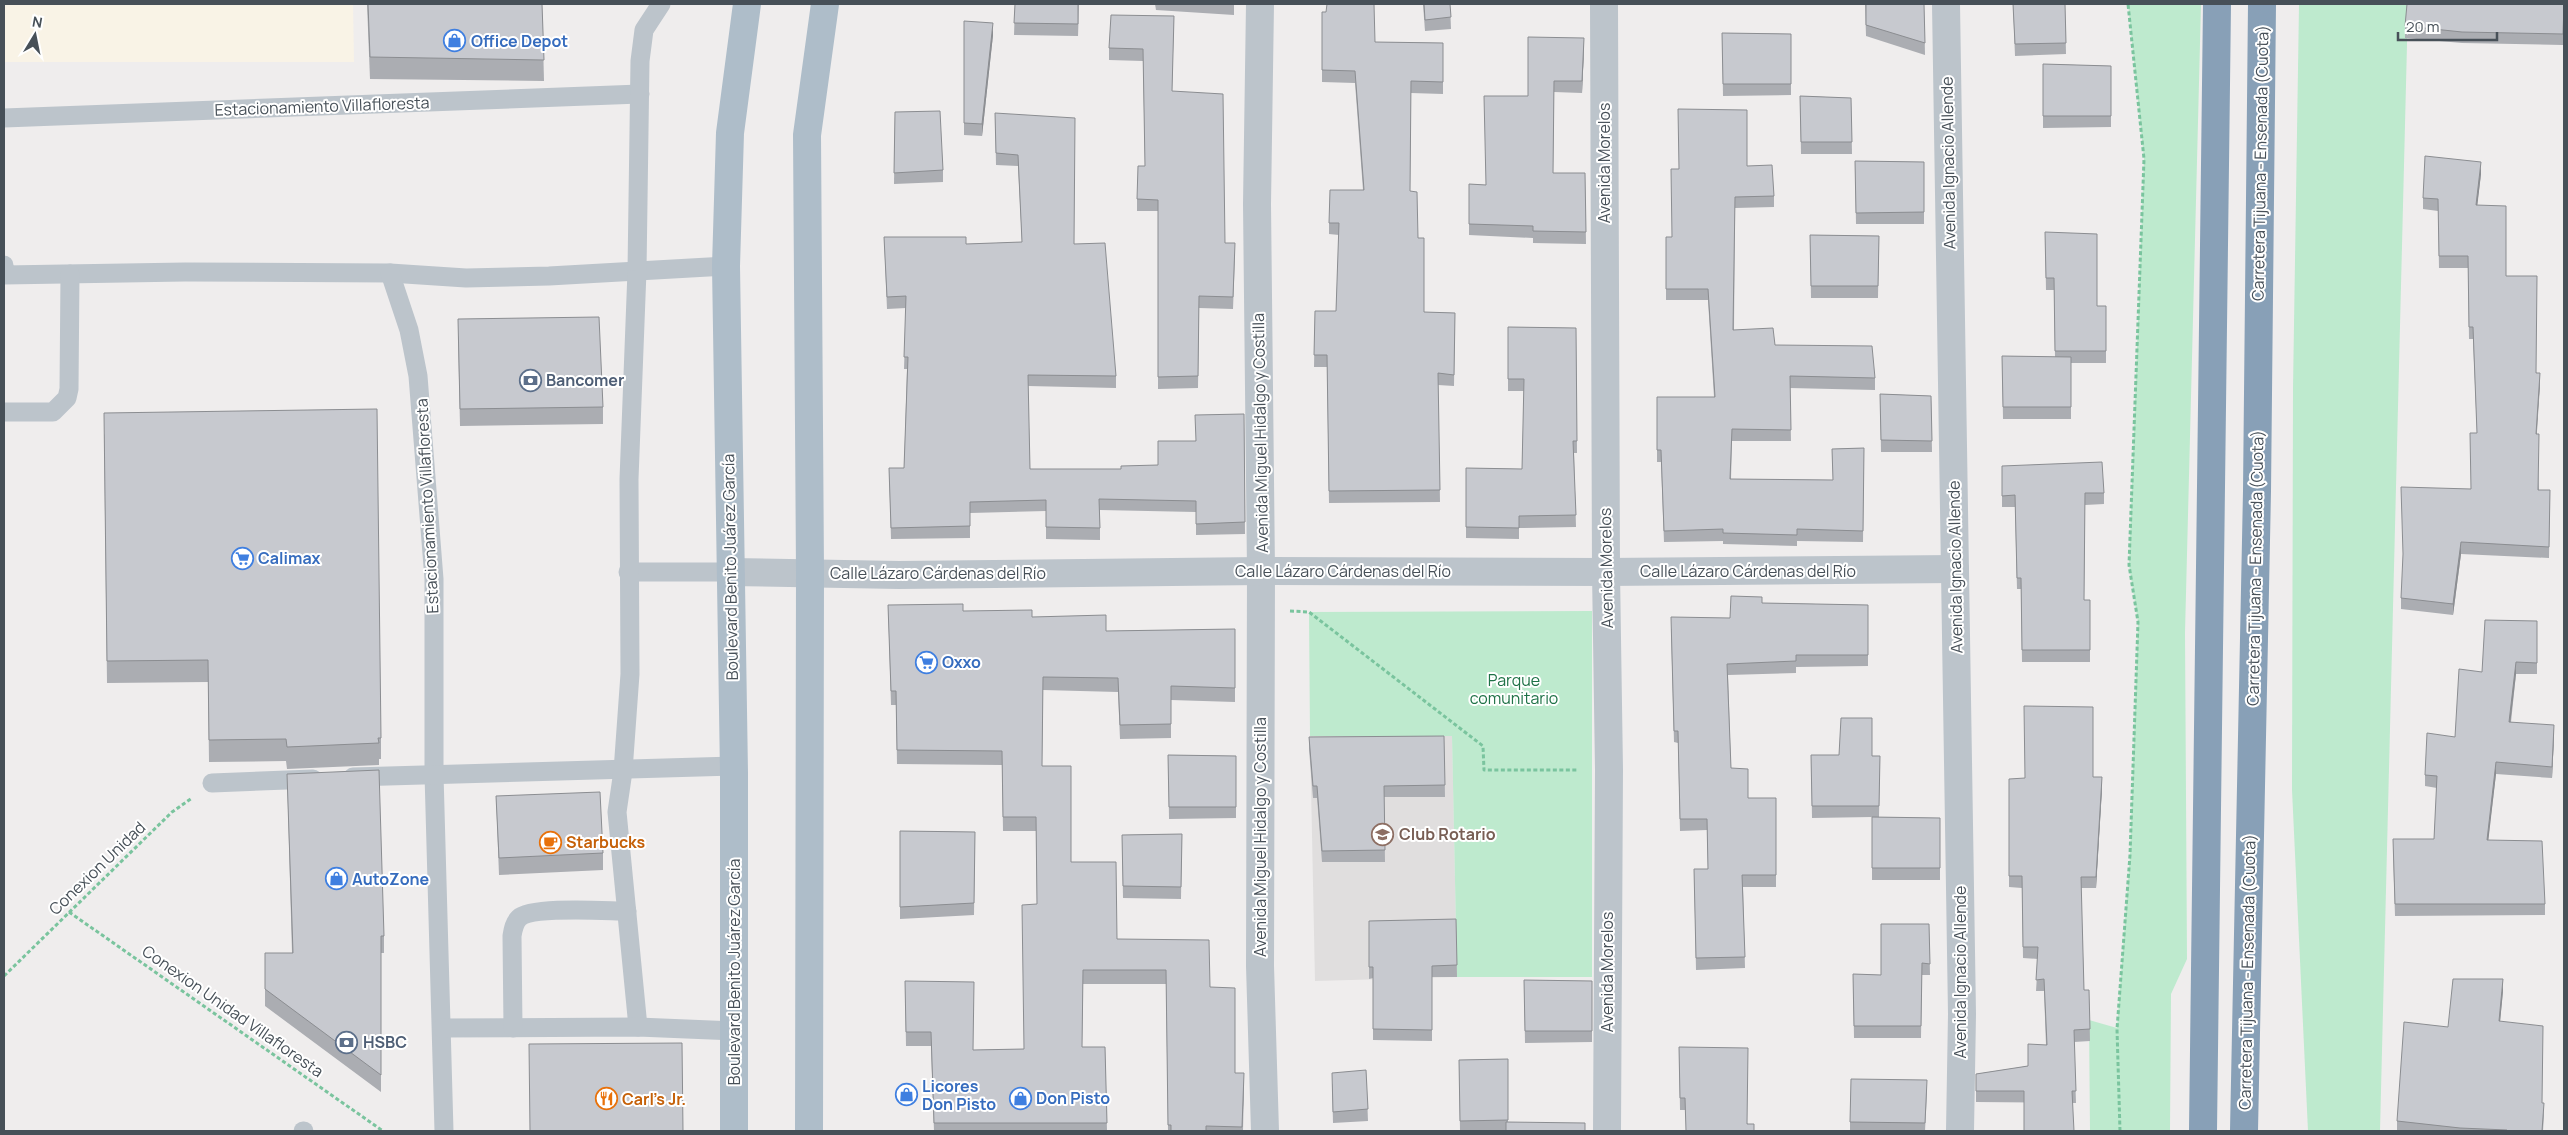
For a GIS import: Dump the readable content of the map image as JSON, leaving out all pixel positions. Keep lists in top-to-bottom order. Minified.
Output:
{"streets":{"highway":["Carretera Tijuana - Ensenada (Cuota)"],"main road":["Boulevard Benito Juárez García"],"street":["Avenida Morelos","Avenida Ignacio Allende","Avenida Miguel Hidalgo y Costilla","Calle Lázaro Cárdenas del Río"],"lane":["Estacionamiento Villafloresta"],"path":["Conexion Unidad","Conexion Unidad Villafloresta"]},"crossings":[["Avenida Morelos","Calle Lázaro Cárdenas del Río"],["Avenida Ignacio Allende","Calle Lázaro Cárdenas del Río"],["Avenida Miguel Hidalgo y Costilla","Calle Lázaro Cárdenas del Río"],["Boulevard Benito Juárez García","Calle Lázaro Cárdenas del Río"],["Conexion Unidad","Conexion Unidad Villafloresta"]],"parks":["Parque comunitario"],"places":{"shop":["Office Depot","AutoZone","Licores Don Pisto","Don Pisto"],"bank":["Bancomer","HSBC"],"supermarket":["Calimax","Oxxo"],"school or university":["Club Rotario"],"cafe":["Starbucks"],"restaurant":["Carl's Jr."]},"scale_bar":"20 m","north":"top"}
